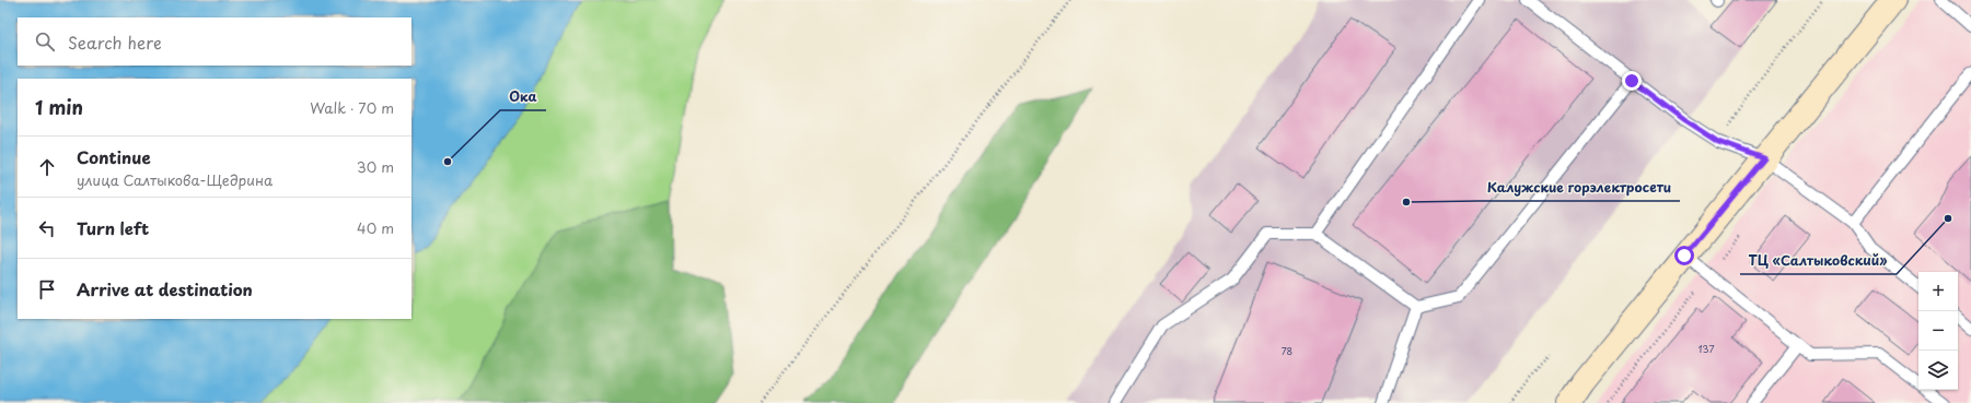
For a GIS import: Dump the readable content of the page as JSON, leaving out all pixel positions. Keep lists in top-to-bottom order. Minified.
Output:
{"places":["Ока","Калужские горэлектросети","ТЦ «Салтыковский»"],"house_numbers":["137","78"],"page":{"search":"Search here","heading":["1 min","Walk · 70 m"],"list":[["Continue","улица Салтыкова-Щедрина","30 m"],["Turn left","40 m"],"Arrive at destination"],"map_buttons":["+","−"]}}
